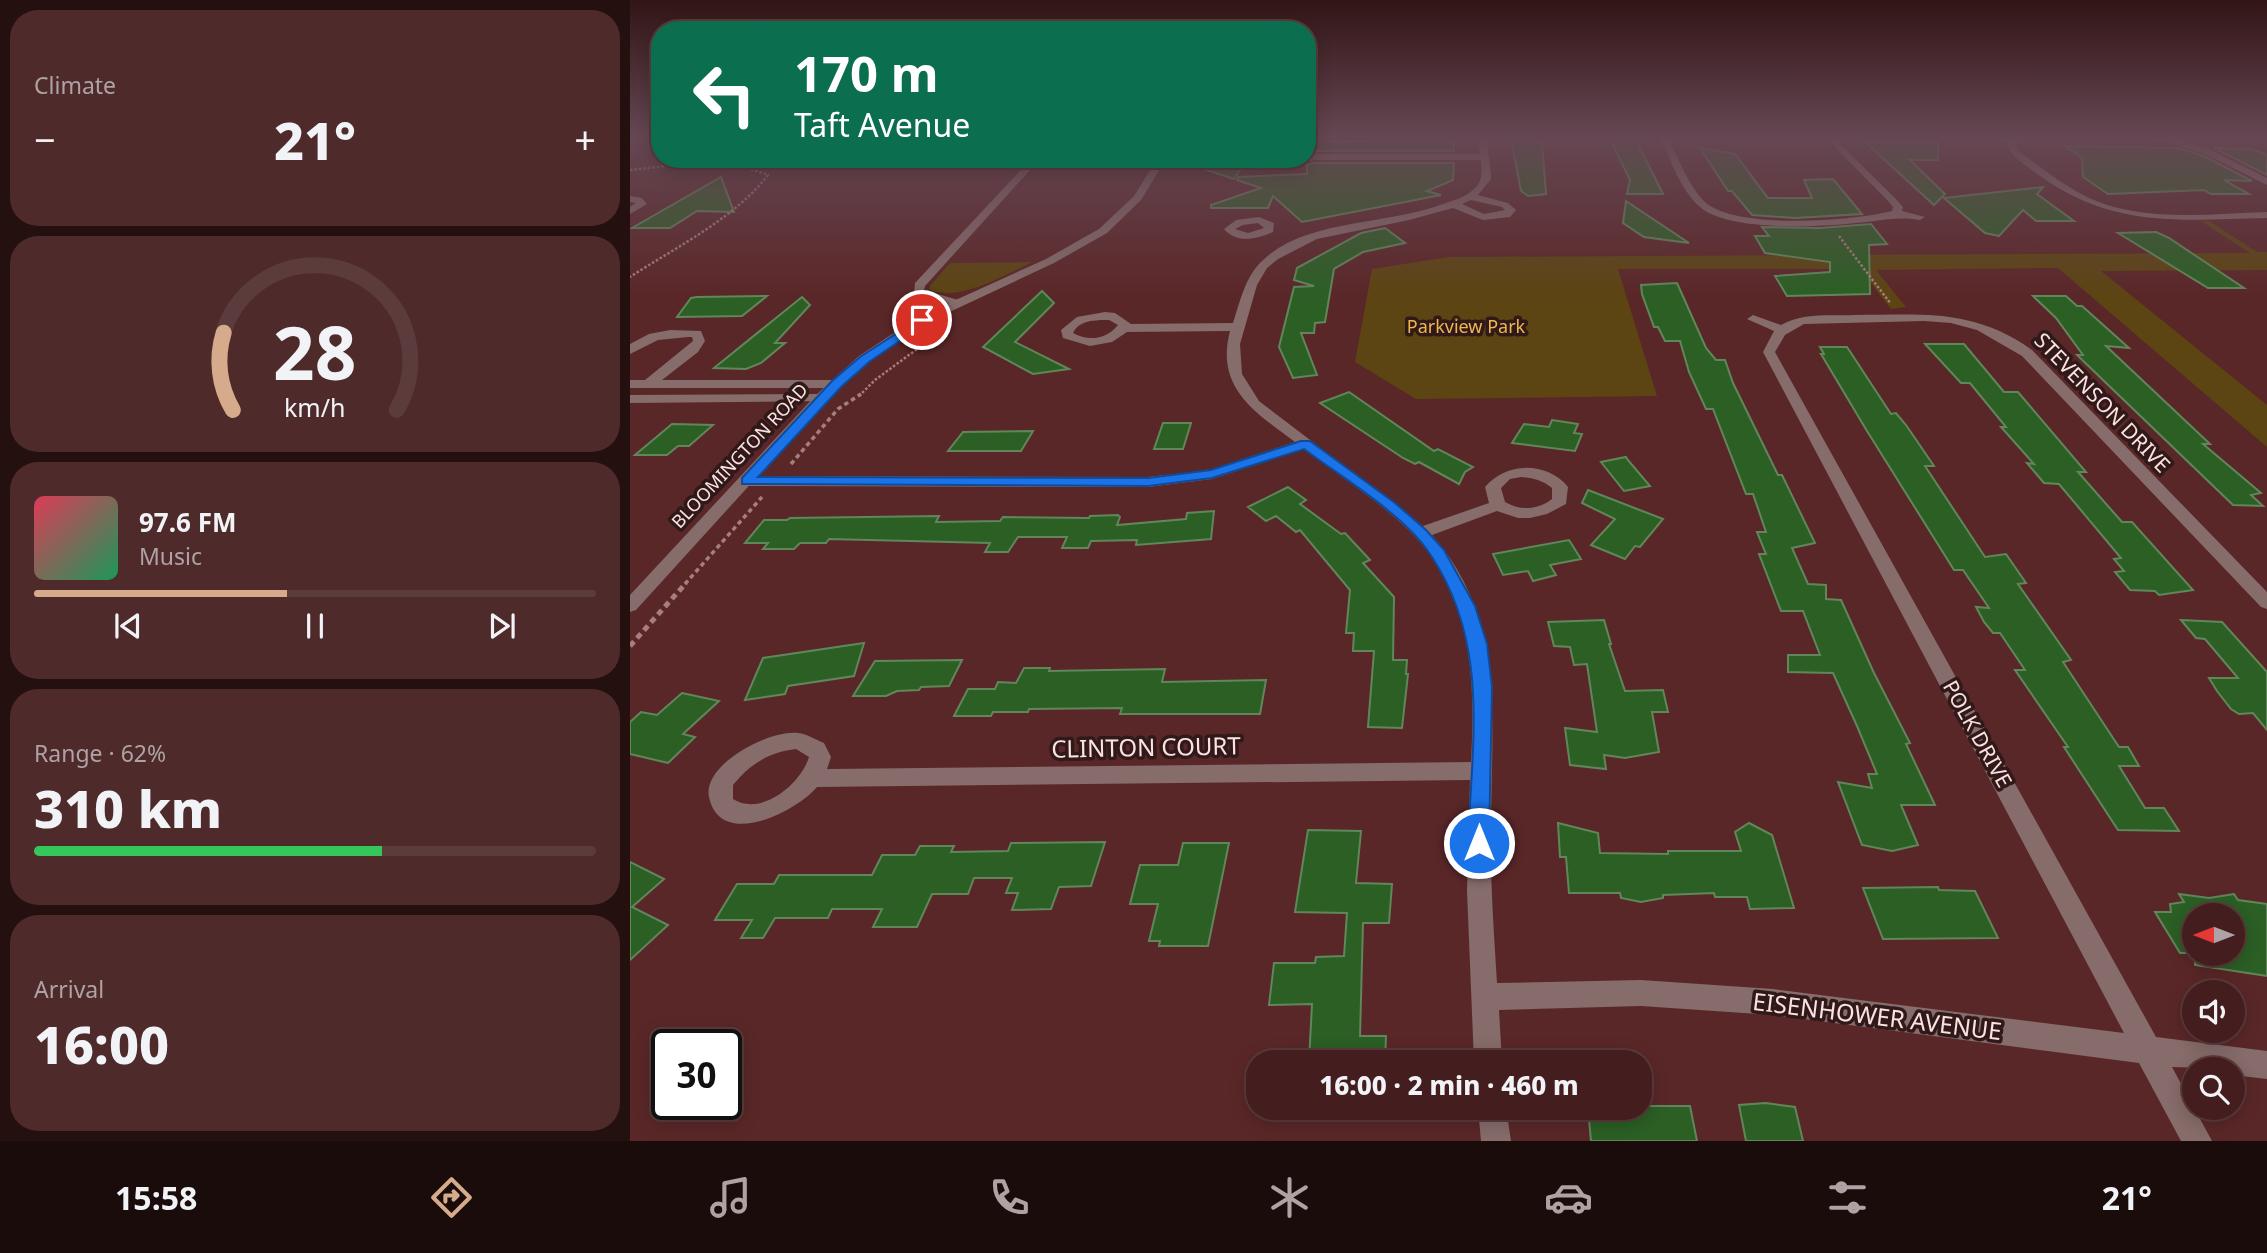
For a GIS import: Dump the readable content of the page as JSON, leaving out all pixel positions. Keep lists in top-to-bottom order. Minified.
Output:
{"streets":{"street":["STEVENSON DRIVE","BLOOMINGTON ROAD","POLK DRIVE","CLINTON COURT","EISENHOWER AVENUE"]},"crossings":[["STEVENSON DRIVE","POLK DRIVE"],["POLK DRIVE","EISENHOWER AVENUE"]],"parks":["Parkview Park"],"north":"left","page":{"tile":["Climate",["Range · 62%","310 km"],["Arrival","16:00"]],"turn":["170 m","Taft Avenue"],"heat":["−","21°","+"],"song":["97.6 FM","Music"],"limit":"30","trip":"16:00 · 2 min · 460 m","tabs":["15:58","21°"],"gauge":["28","km/h"]}}
